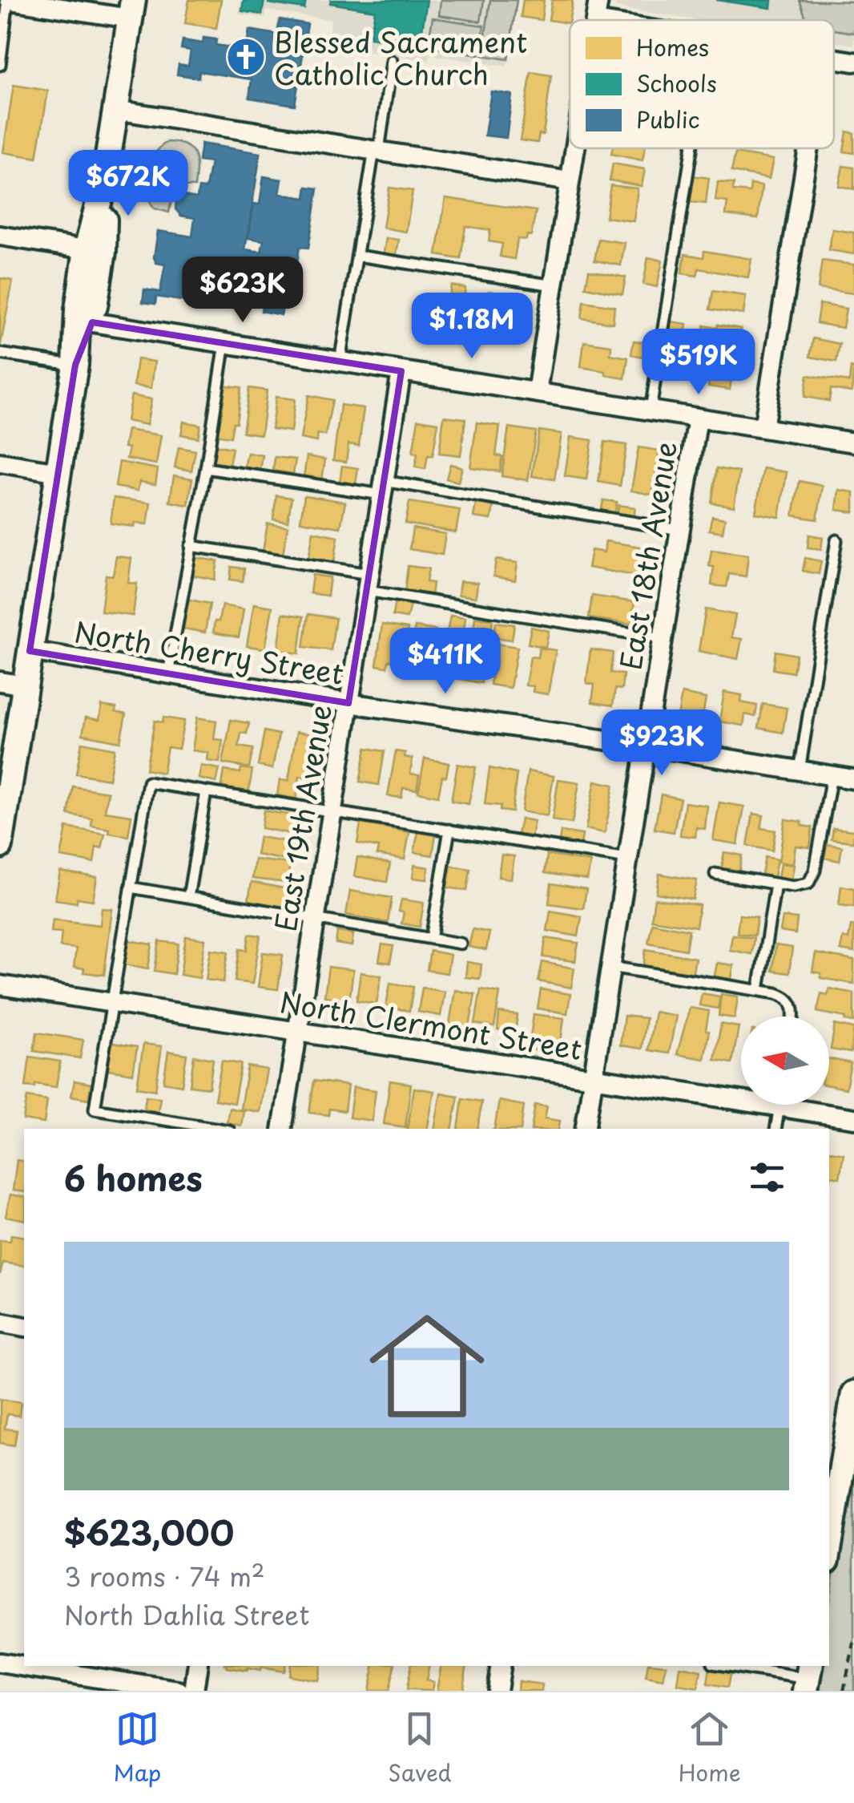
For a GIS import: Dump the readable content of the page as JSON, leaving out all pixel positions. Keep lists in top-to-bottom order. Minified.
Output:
{"streets":{"street":["East 18th Avenue","North Cherry Street","East 19th Avenue","North Clermont Street"]},"crossings":[["East 18th Avenue","North Cherry Street"],["East 18th Avenue","North Clermont Street"],["North Cherry Street","East 19th Avenue"],["East 19th Avenue","North Clermont Street"]],"places":{"church":["Blessed Sacrament Catholic Church"]},"legend":["Homes","Schools","Public"],"north":"left","page":{"price":["$672K","$623K","$1.18M","$519K","$411K","$923K"],"heading":"6 homes","list":[{"name":"$623,000","note":"3 rooms · 74 m² · North Dahlia Street"}],"tabs":["Map","Saved","Home"]}}
